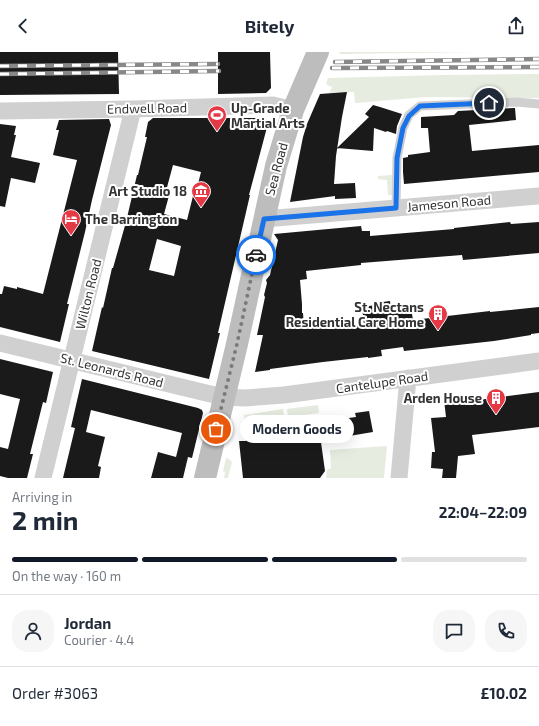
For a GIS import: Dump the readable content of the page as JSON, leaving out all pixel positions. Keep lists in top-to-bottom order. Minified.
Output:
{"streets":{"main road":["Sea Road"],"street":["Endwell Road","Jameson Road","Wilton Road","St. Leonards Road","Cantelupe Road"]},"crossings":[["Endwell Road","Sea Road"],["Endwell Road","Wilton Road"],["Sea Road","Jameson Road"],["Sea Road","St. Leonards Road"],["Sea Road","Cantelupe Road"],["Wilton Road","St. Leonards Road"],["St. Leonards Road","Cantelupe Road"]],"places":{"sports":["Up-Grade Martial Arts"],"museum":["Art Studio 18"],"hotel":["The Barrington"],"building":["St. Nectans Residential Care Home","Arden House"],"other":["Modern Goods"]},"page":{"header":"Bitely","bubble":"Modern Goods","heading":["2 min","Arriving in","22:04–22:09"],"panel":["Jordan","Courier · 4.4","Order #3063","£10.02"],"bar":"On the way · 160 m"}}
